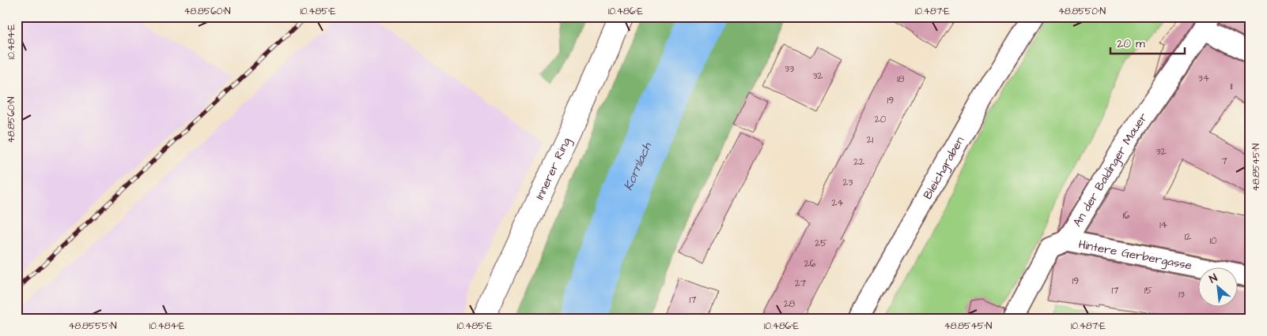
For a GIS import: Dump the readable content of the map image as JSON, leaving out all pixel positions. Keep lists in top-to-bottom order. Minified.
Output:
{"streets":{"main road":["Innerer Ring"],"street":["Bleichgraben","An der Baldinger Mauer","Hintere Gerbergasse"]},"crossings":[["An der Baldinger Mauer","Hintere Gerbergasse"]],"water":["Kornlach"],"house_numbers":["33","32","34","18","11","19","20","21","32","7","22","23","24","16","14","12","10","25","26","19","27","17","15","13","17","28"],"scale_bar":"20 m","north":"top left","coordinates":["48.8560°N","10.485°E","10.486°E","10.487°E","48.8550°N","10.484°E","48.8545°N","48.8555°N"]}
